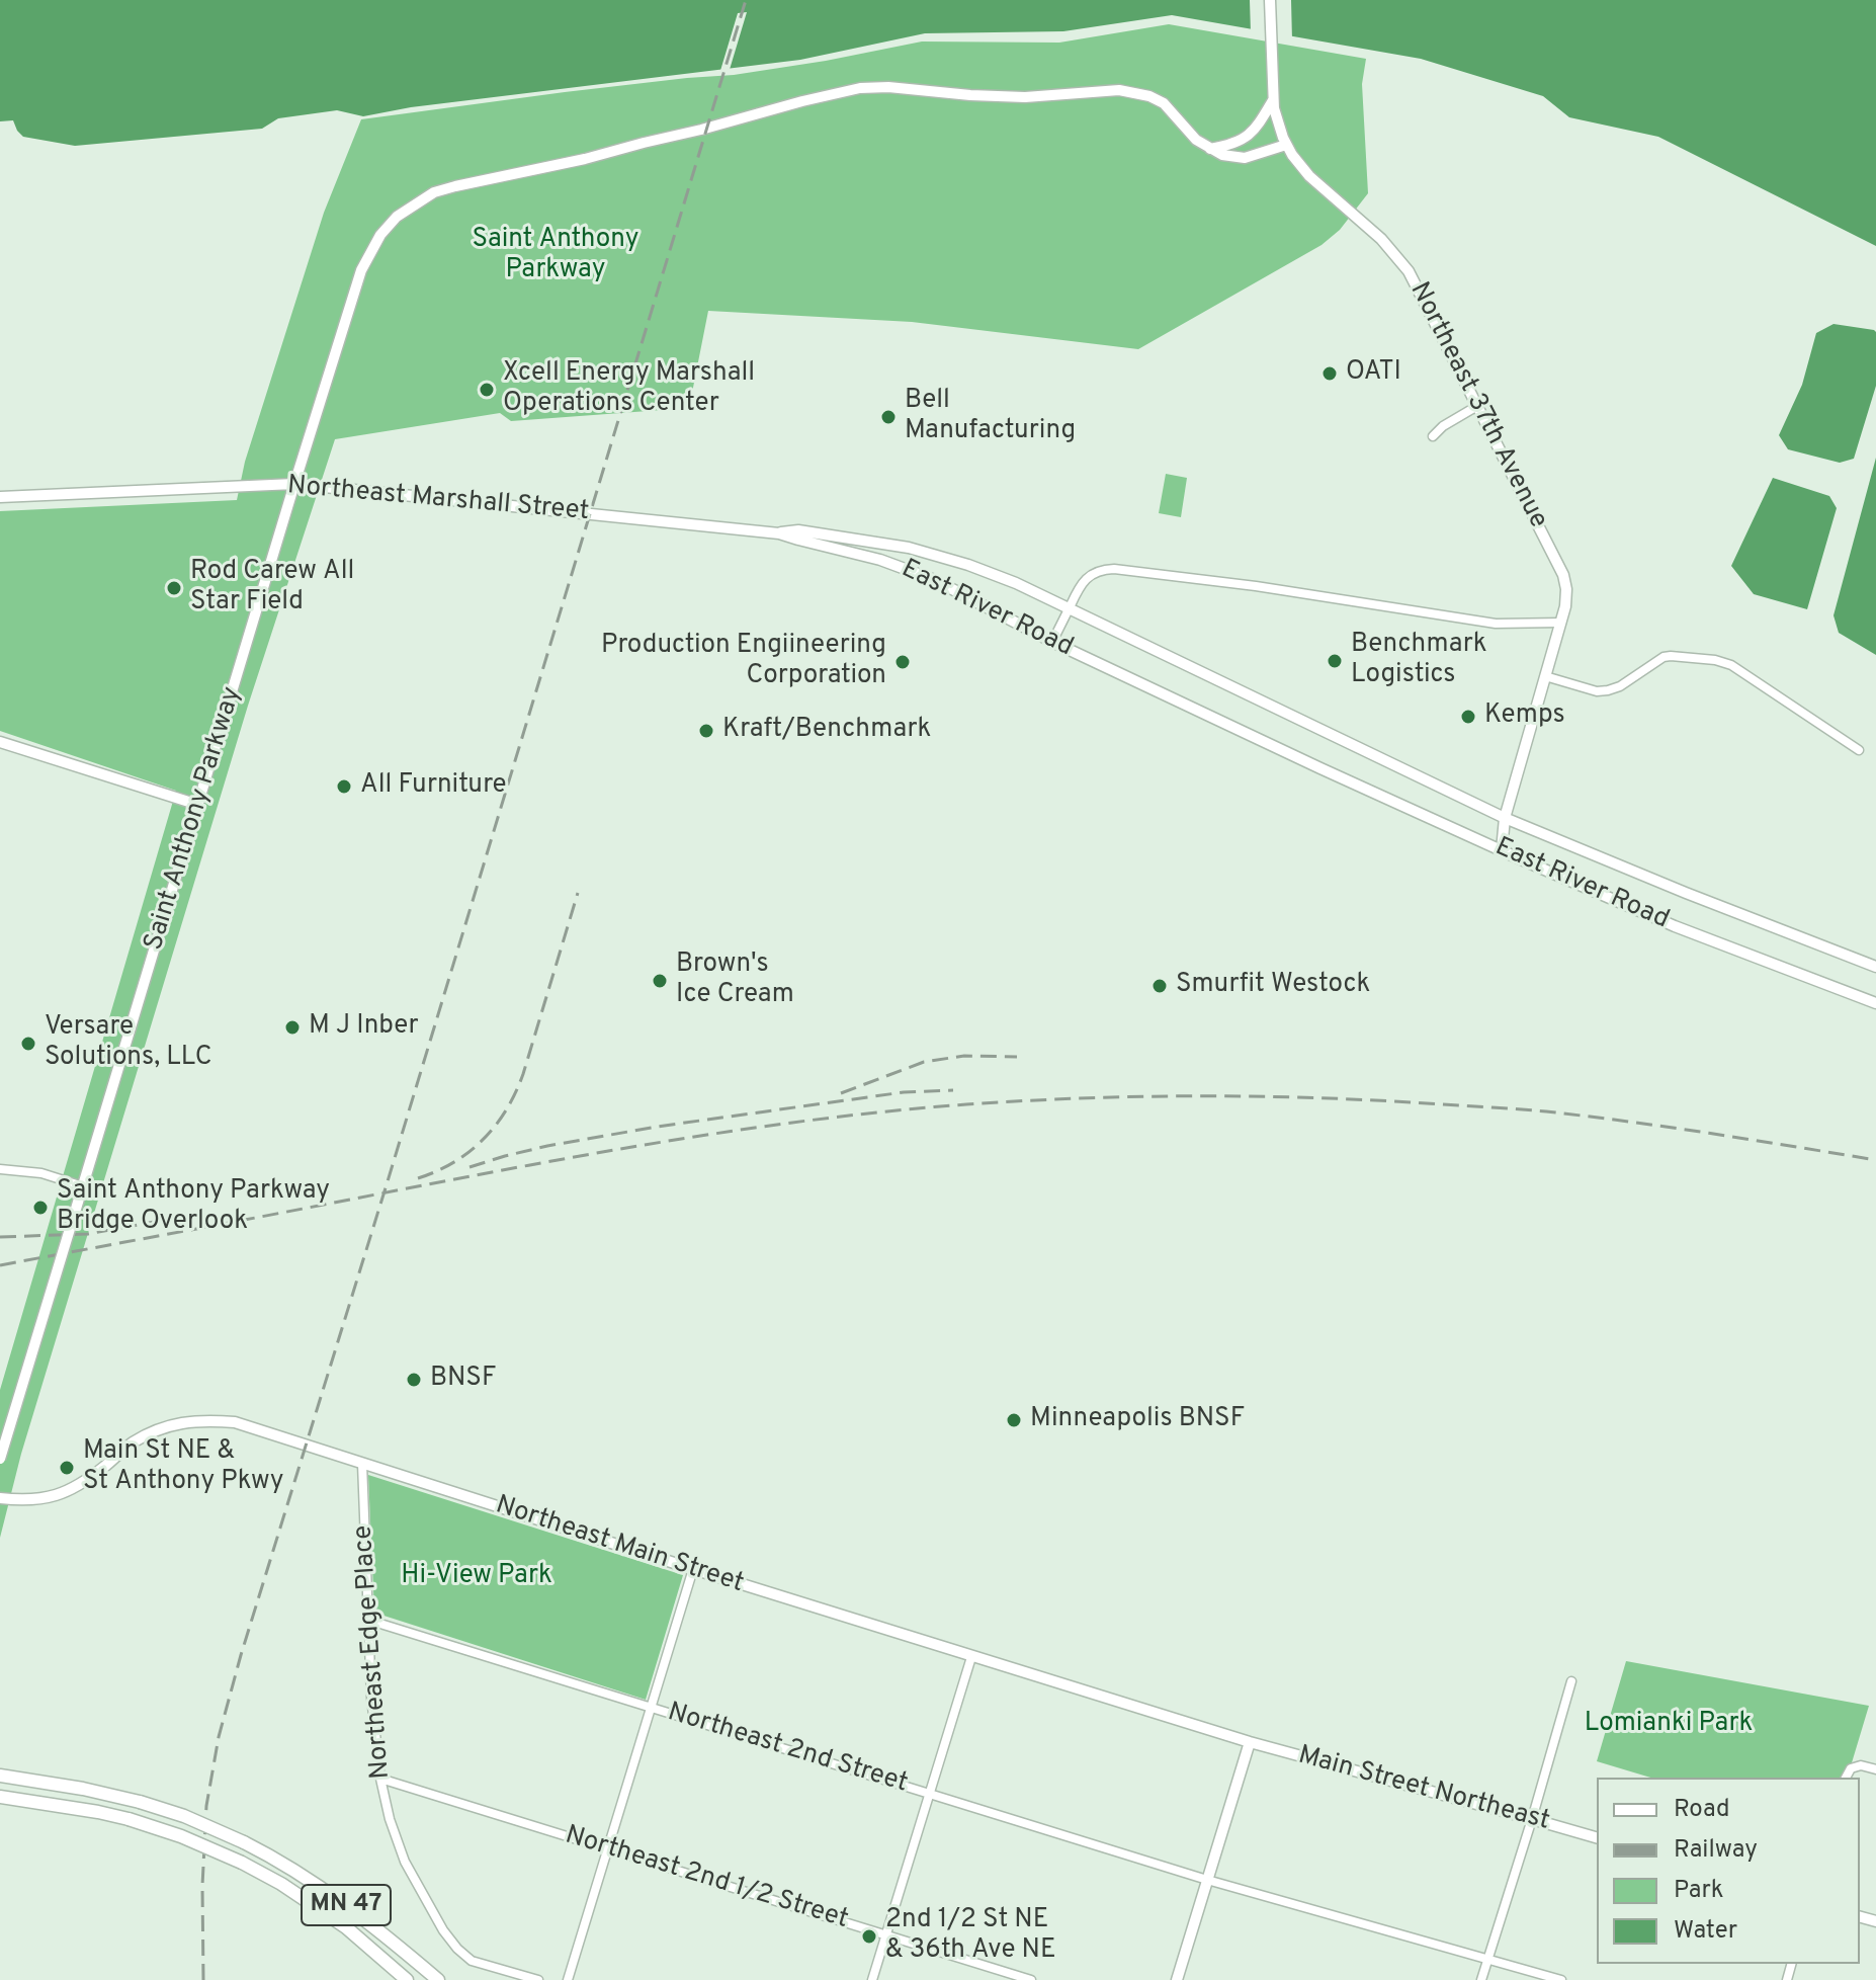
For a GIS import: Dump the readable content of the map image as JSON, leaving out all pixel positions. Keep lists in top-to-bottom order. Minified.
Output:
{"streets":{"main road":["MN 47"],"street":["Northeast 37th Avenue","Northeast Marshall Street","East River Road","Saint Anthony Parkway","Northeast Main Street","Northeast Edge Place","Northeast 2nd Street","Main Street Northeast","Northeast 2nd 1/2 Street"]},"crossings":[["Northeast 37th Avenue","East River Road"],["Northeast Marshall Street","East River Road"],["Northeast Marshall Street","Saint Anthony Parkway"],["Northeast Main Street","Northeast Edge Place"],["Northeast Main Street","Main Street Northeast"],["Northeast Edge Place","Northeast 2nd Street"],["Northeast Edge Place","Northeast 2nd 1/2 Street"]],"parks":["Saint Anthony Parkway","Hi-View Park","Lomianki Park"],"places":["OATI","Xcell Energy Marshall Operations Center","Bell Manufacturing","Rod Carew All Star Field","Benchmark Logistics","Production Engiineering Corporation","Kemps","Kraft/Benchmark","All Furniture","Brown's Ice Cream","Smurfit Westock","M J Inber","Versare Solutions, LLC","Saint Anthony Parkway Bridge Overlook","BNSF","Minneapolis BNSF","Main St NE & St Anthony Pkwy","2nd 1/2 St NE & 36th Ave NE"],"legend":["Road","Railway","Park","Water"]}
